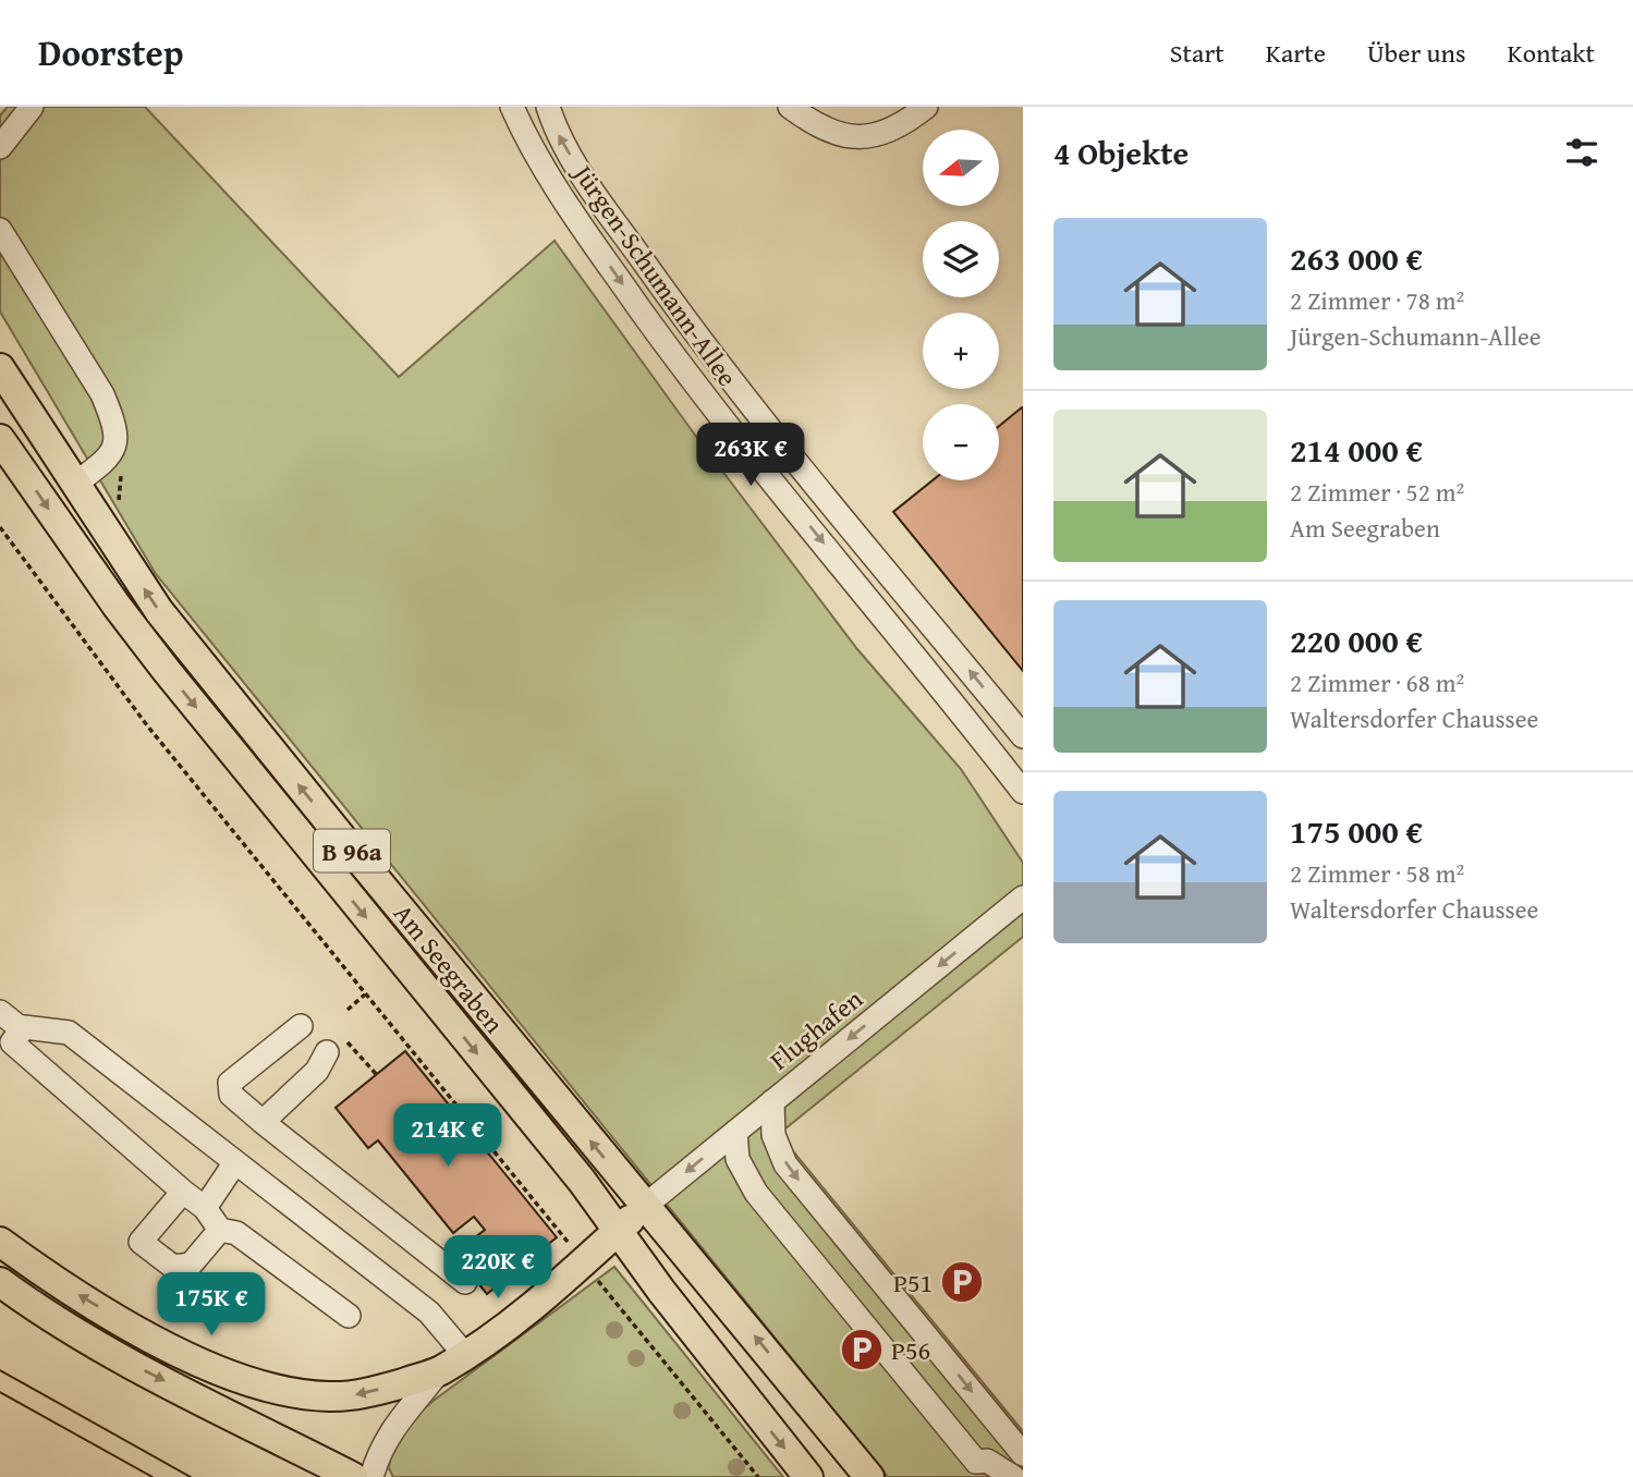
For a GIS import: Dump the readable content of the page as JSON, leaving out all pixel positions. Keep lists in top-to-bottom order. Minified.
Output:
{"streets":{"main road":["B 96a","Am Seegraben"],"street":["Jürgen-Schumann-Allee","Flughafen"]},"crossings":[["Am Seegraben","Flughafen"]],"one_way":["Flughafen"],"places":{"parking":["P51","P56"]},"north":"left","page":{"header":"Doorstep","nav":["Start","Karte","Über uns","Kontakt"],"heading":"4 Objekte","map_buttons":["+","−"],"list":[{"name":"263 000 €","note":"2 Zimmer · 78 m² · Jürgen-Schumann-Allee"},{"name":"214 000 €","note":"2 Zimmer · 52 m² · Am Seegraben"},{"name":"220 000 €","note":"2 Zimmer · 68 m² · Waltersdorfer Chaussee"},{"name":"175 000 €","note":"2 Zimmer · 58 m² · Waltersdorfer Chaussee"}],"price":["263K €","214K €","220K €","175K €"]}}
